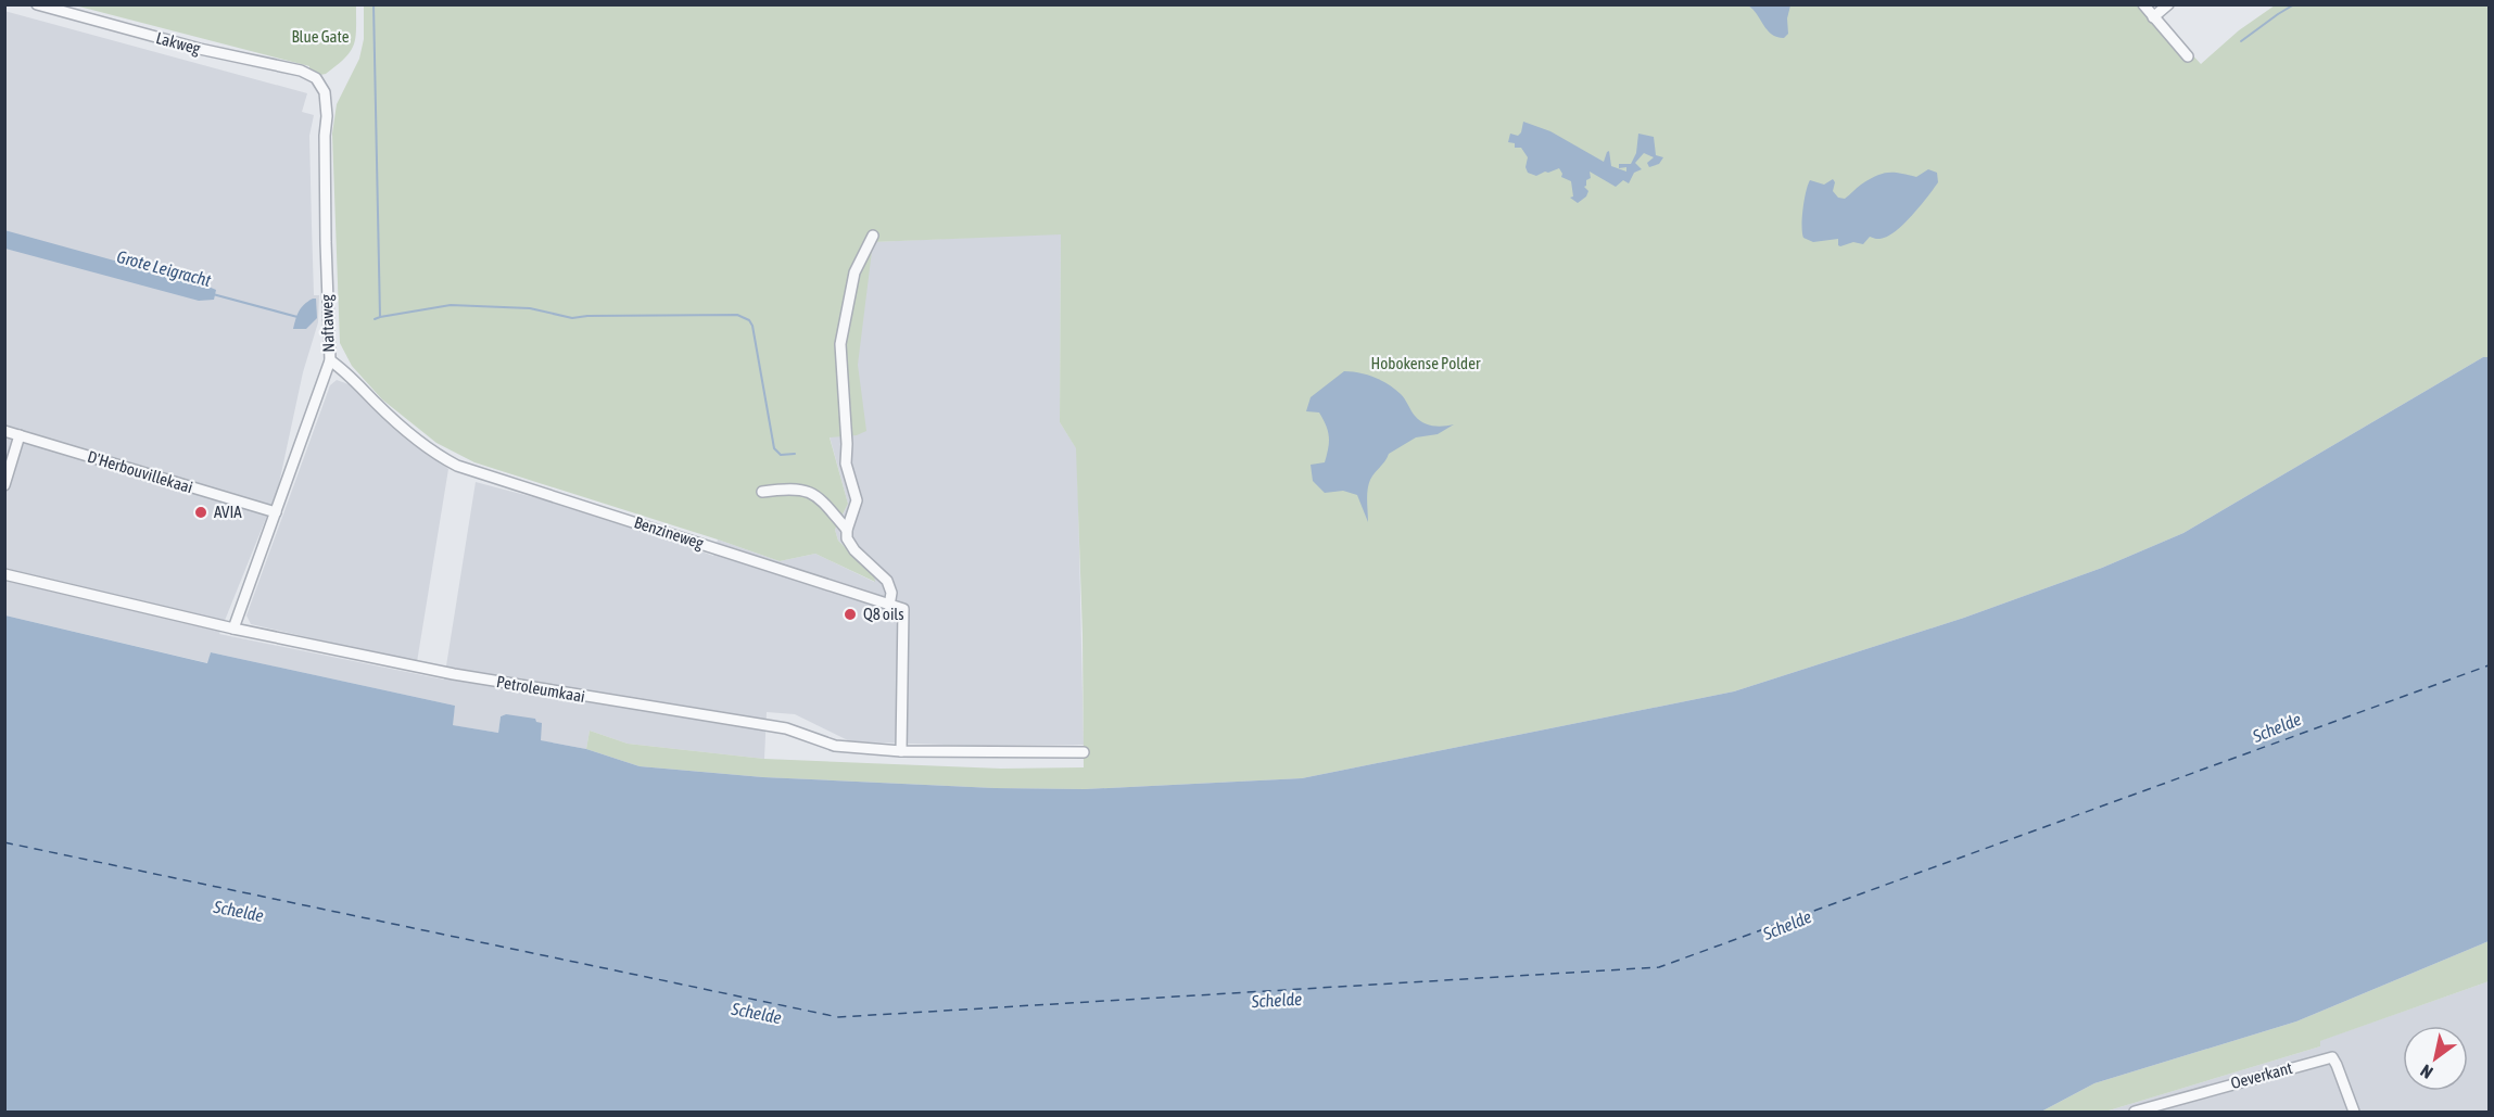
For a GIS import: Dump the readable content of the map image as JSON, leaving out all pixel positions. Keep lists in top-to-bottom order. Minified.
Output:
{"streets":{"street":["Lakweg","Naftaweg","D'Herbouvillekaai","Benzineweg","Petroleumkaai","Oeverkant"]},"crossings":[["Lakweg","Naftaweg"],["Naftaweg","D'Herbouvillekaai"],["Naftaweg","Benzineweg"],["Naftaweg","Petroleumkaai"]],"water":["Grote Leigracht","Schelde"],"parks":["Blue Gate","Hobokense Polder"],"places":["AVIA","Q8 oils"],"north":"bottom left"}
